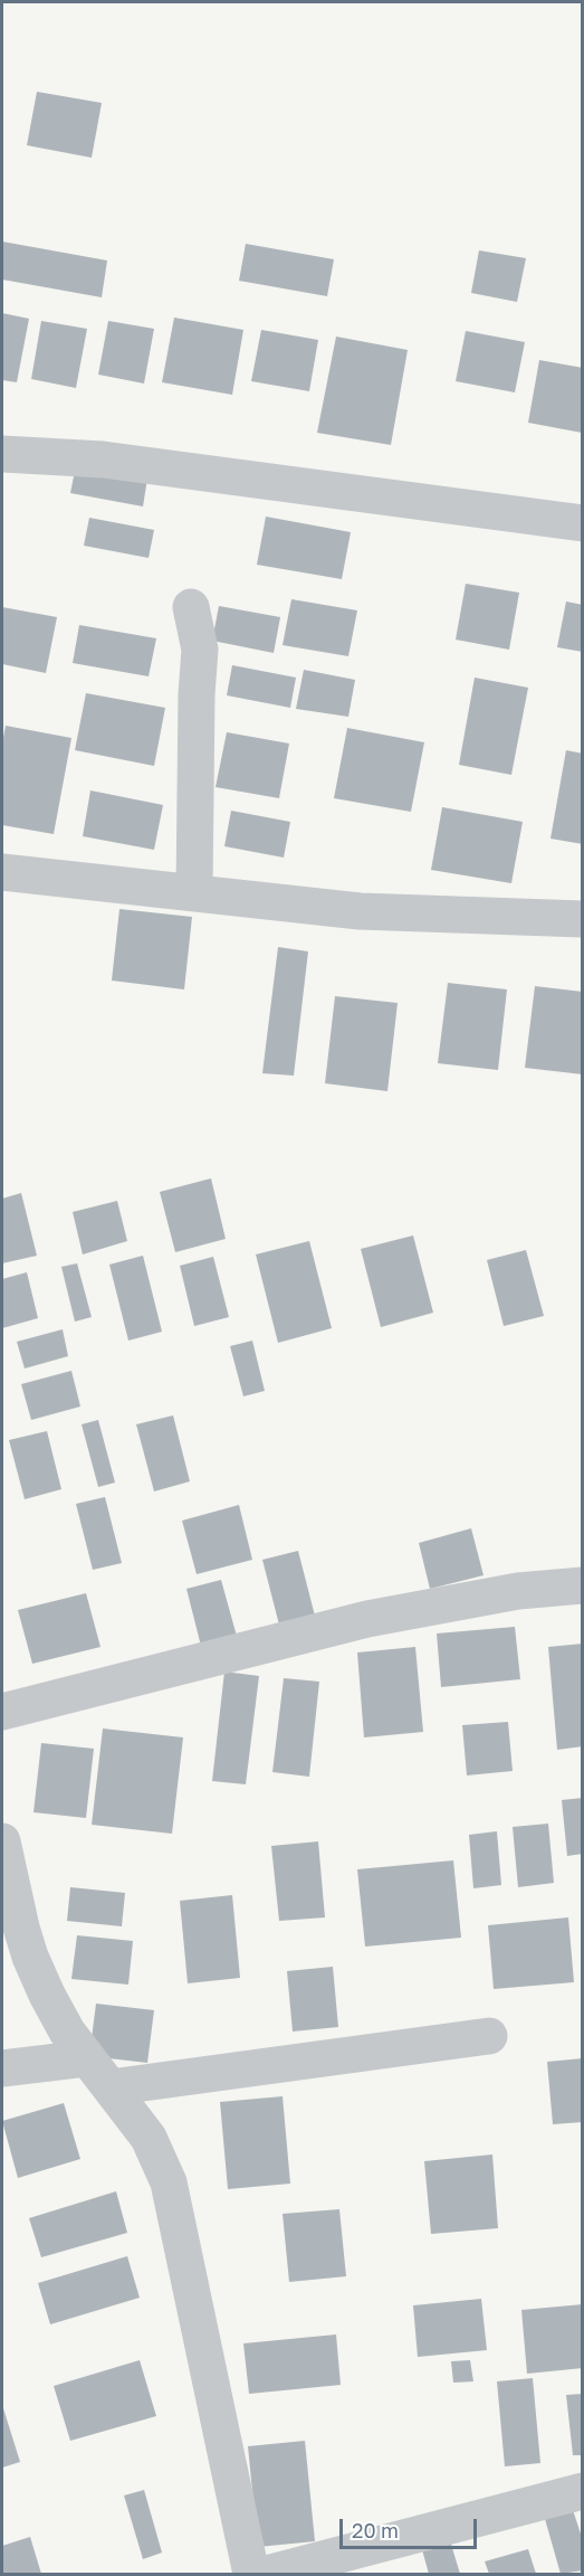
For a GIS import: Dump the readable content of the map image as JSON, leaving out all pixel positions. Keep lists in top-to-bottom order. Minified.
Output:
{"scale_bar":"20 m"}
